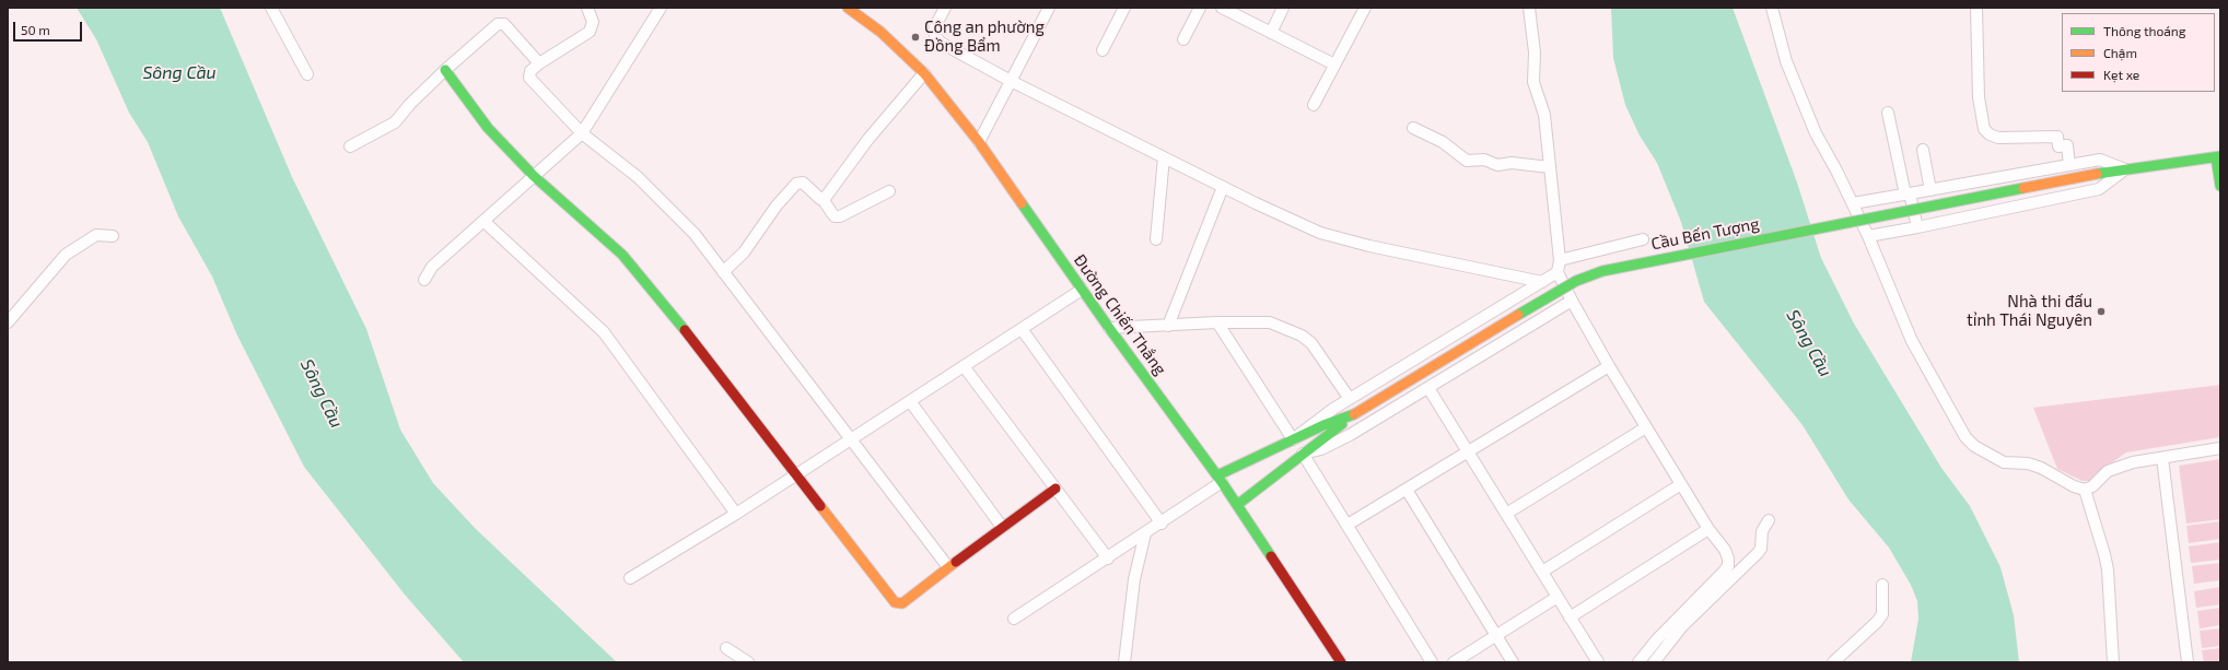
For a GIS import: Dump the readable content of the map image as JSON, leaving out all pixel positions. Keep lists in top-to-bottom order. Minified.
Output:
{"streets":{"street":["Cầu Bến Tượng","Đường Chiến Thắng"]},"water":["Sông Cầu"],"places":["Công an phường Đồng Bẩm","Nhà thi đấu tỉnh Thái Nguyên"],"legend":["Thông thoáng","Chậm","Kẹt xe"],"scale_bar":"50 m"}
